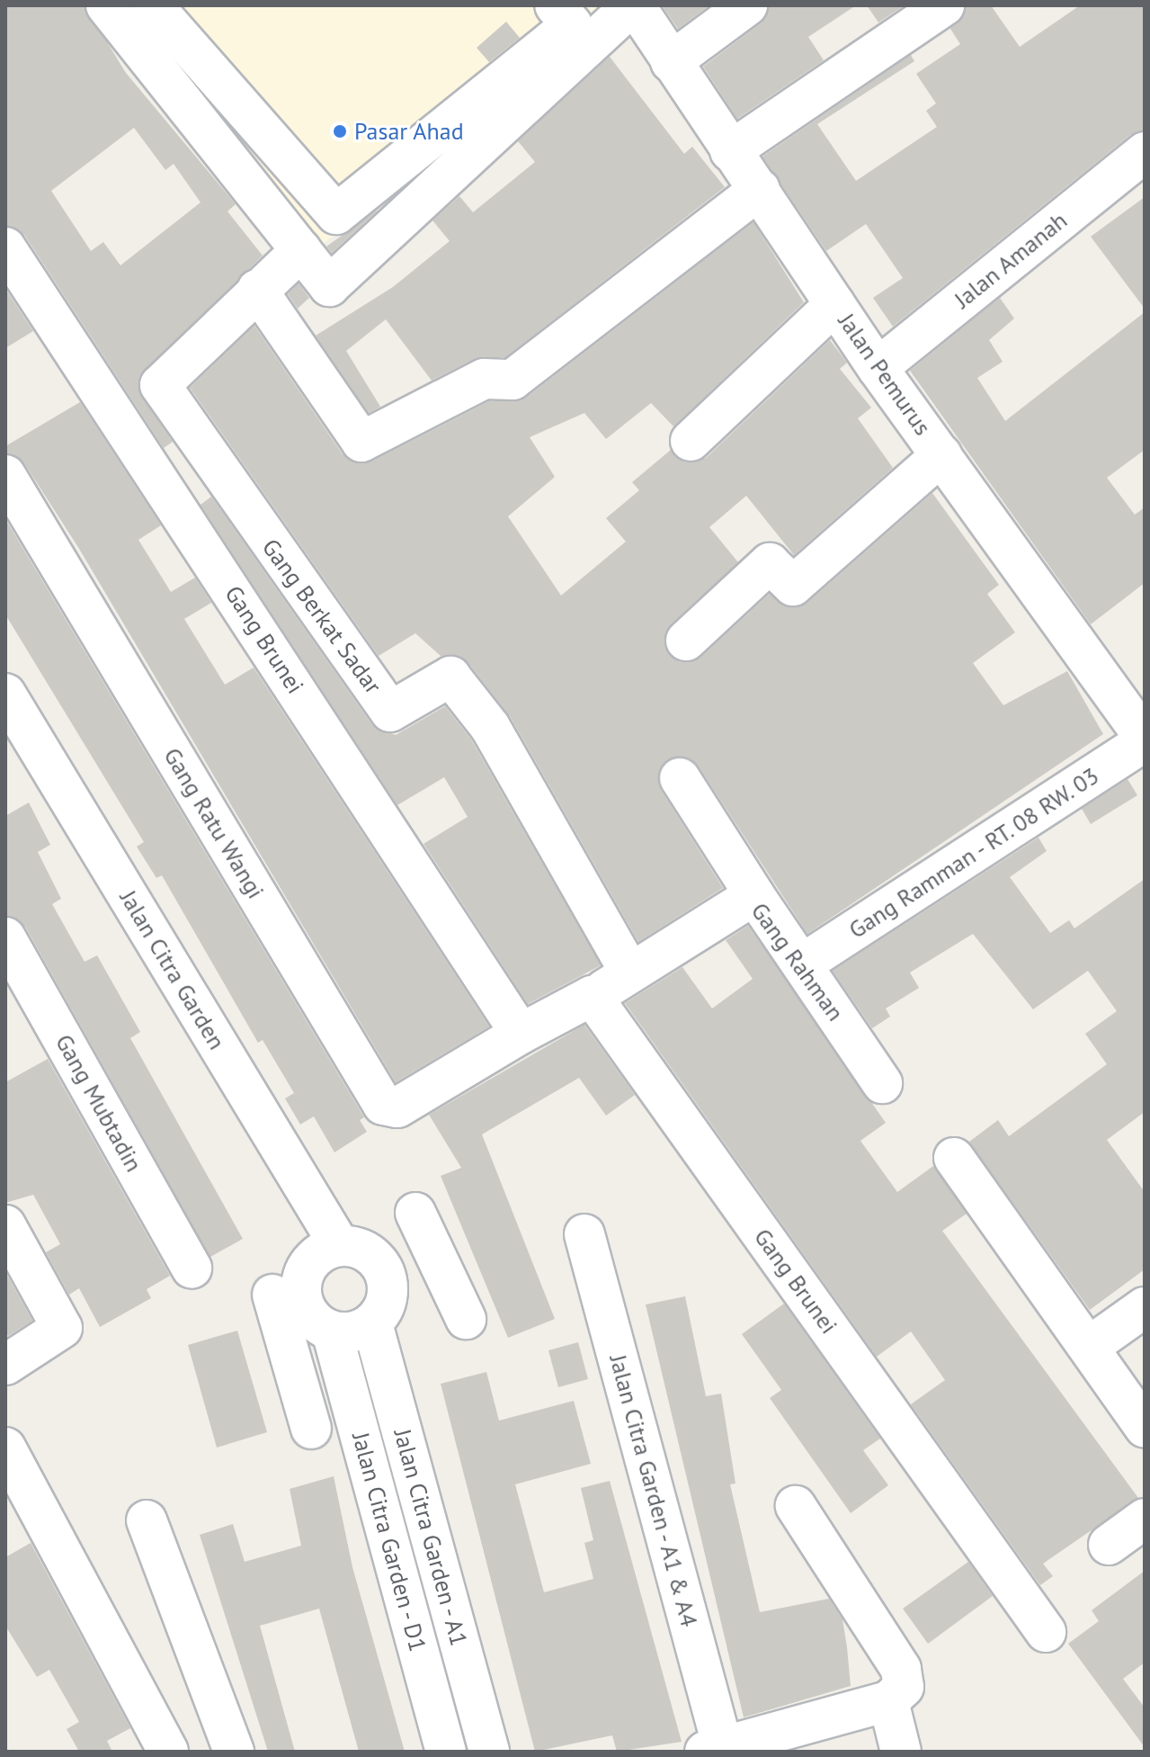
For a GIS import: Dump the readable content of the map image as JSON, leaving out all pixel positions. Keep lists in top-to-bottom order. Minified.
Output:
{"streets":{"street":["Jalan Amanah","Jalan Pemurus","Gang Berkat Sadar","Gang Brunei","Gang Ratu Wangi","Gang Ramman - RT. 08 RW. 03","Gang Rahman","Jalan Citra Garden","Gang Mubtadin","Jalan Citra Garden - A1 & A4","Jalan Citra Garden - A1","Jalan Citra Garden - D1"]},"crossings":[["Jalan Amanah","Jalan Pemurus"],["Jalan Pemurus","Gang Ramman - RT. 08 RW. 03"],["Gang Brunei","Gang Ratu Wangi"],["Gang Brunei","Gang Rahman"],["Gang Ramman - RT. 08 RW. 03","Gang Rahman"],["Jalan Citra Garden","Jalan Citra Garden - A1"],["Jalan Citra Garden","Jalan Citra Garden - D1"],["Jalan Citra Garden - A1","Jalan Citra Garden - D1"]],"places":["Pasar Ahad"]}
